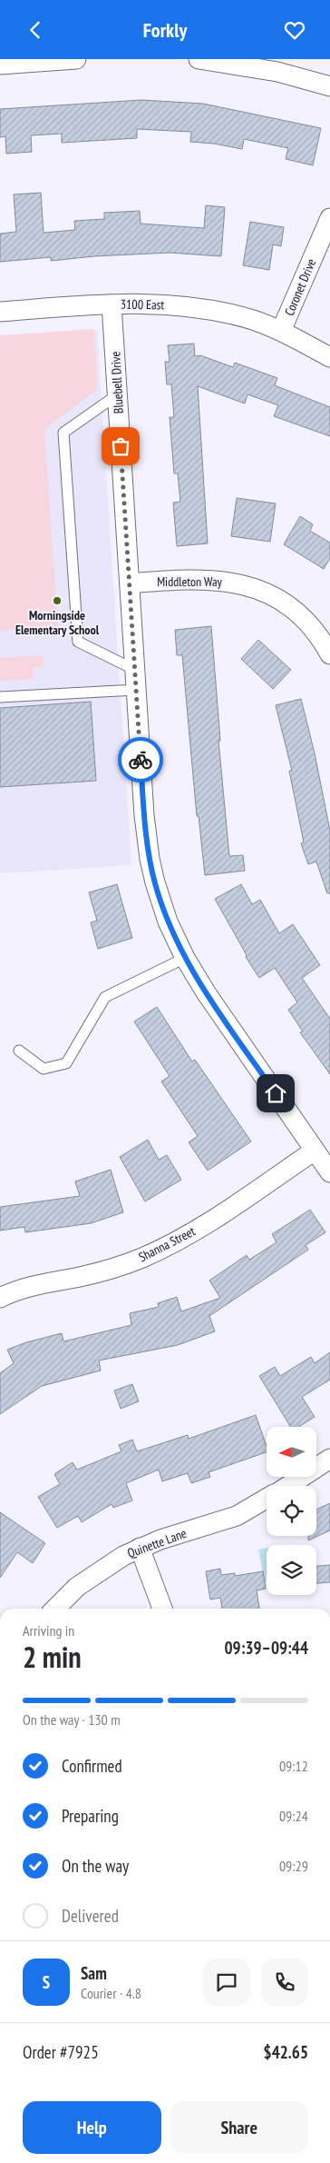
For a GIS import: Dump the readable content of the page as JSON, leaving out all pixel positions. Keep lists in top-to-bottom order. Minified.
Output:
{"streets":{"street":["Coronet Drive","3100 East","Bluebell Drive","Middleton Way","Shanna Street","Quinette Lane"]},"crossings":[["Coronet Drive","3100 East"],["3100 East","Bluebell Drive"],["Bluebell Drive","Middleton Way"],["Bluebell Drive","Shanna Street"]],"places":["Morningside Elementary School"],"north":"left","page":{"header":"Forkly","heading":["2 min","Arriving in","09:39–09:44"],"panel":["Sam","Courier · 4.8","Order #7925","$42.65"],"bar":"On the way · 130 m","list":[["Confirmed","09:12"],["Preparing","09:24"],["On the way","09:29"],"Delivered"],"round":"S","buttons":["Help","Share"]}}
